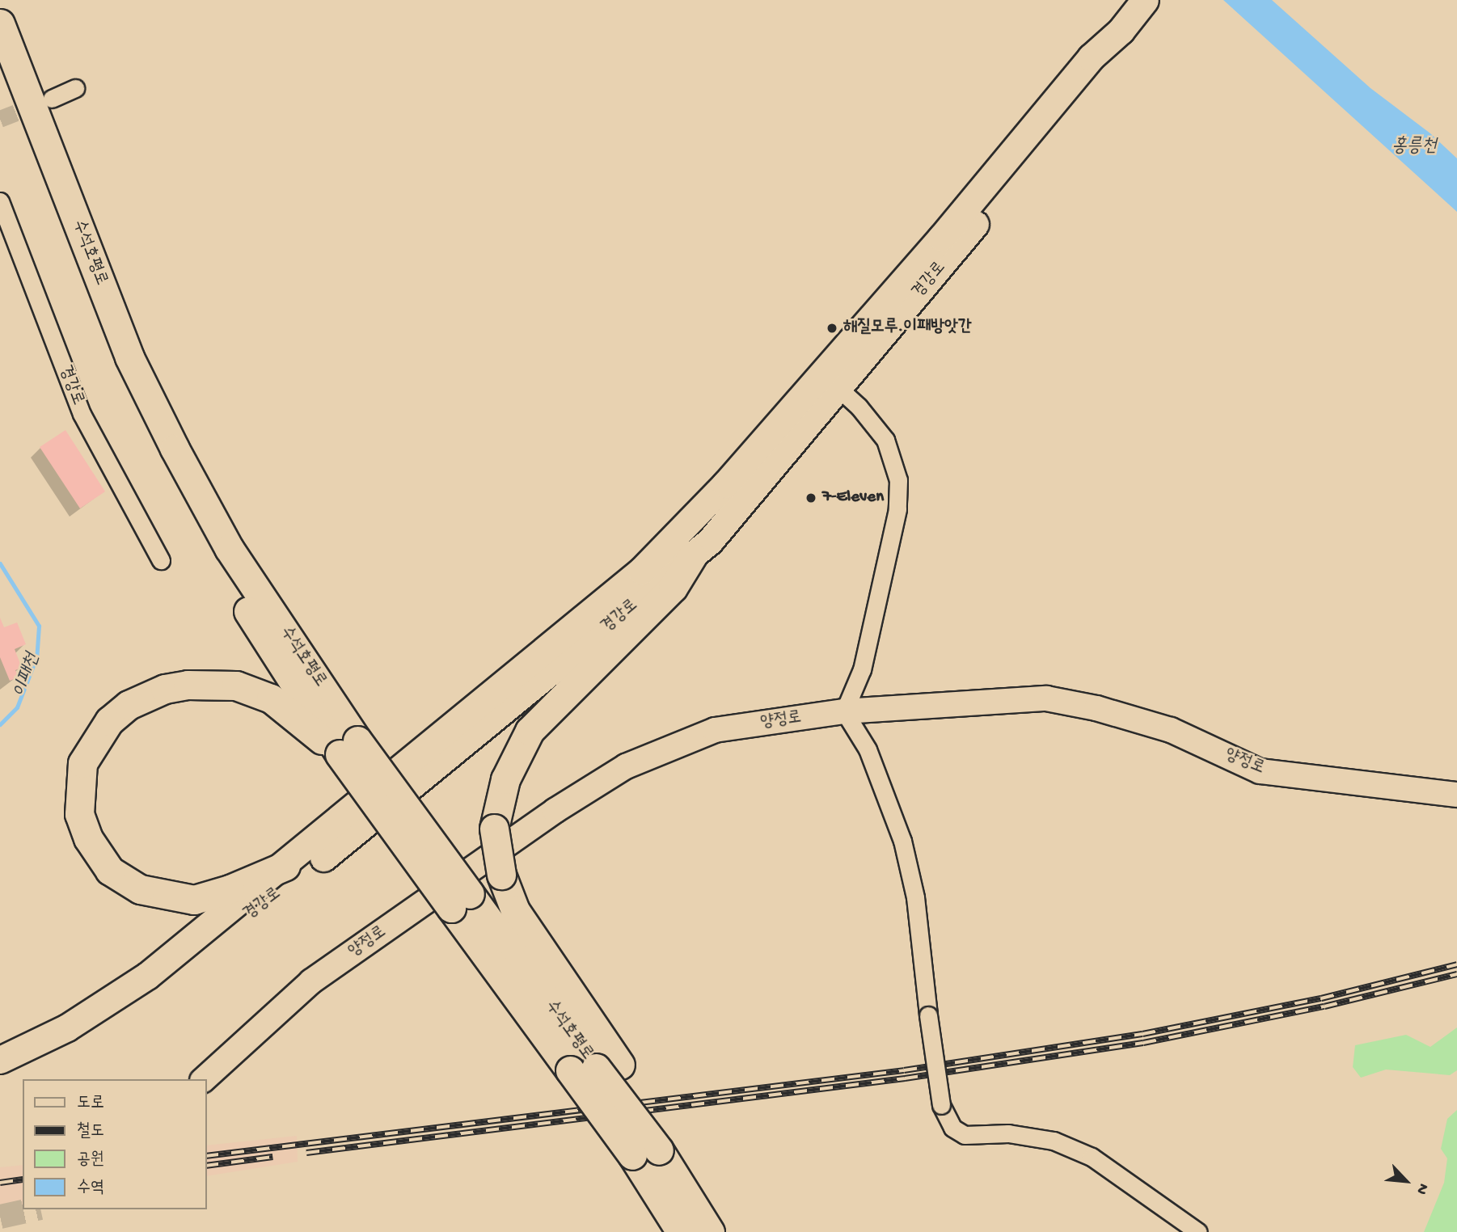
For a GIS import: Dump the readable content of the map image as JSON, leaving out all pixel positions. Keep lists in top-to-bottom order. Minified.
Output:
{"streets":{"highway":["수석호평로"],"main road":["경강로","양정로"]},"water":["홍릉천","이패천"],"places":["해질모루.이패방앗간","7-Eleven"],"legend":["도로","철도","공원","수역"],"north":"bottom right"}
